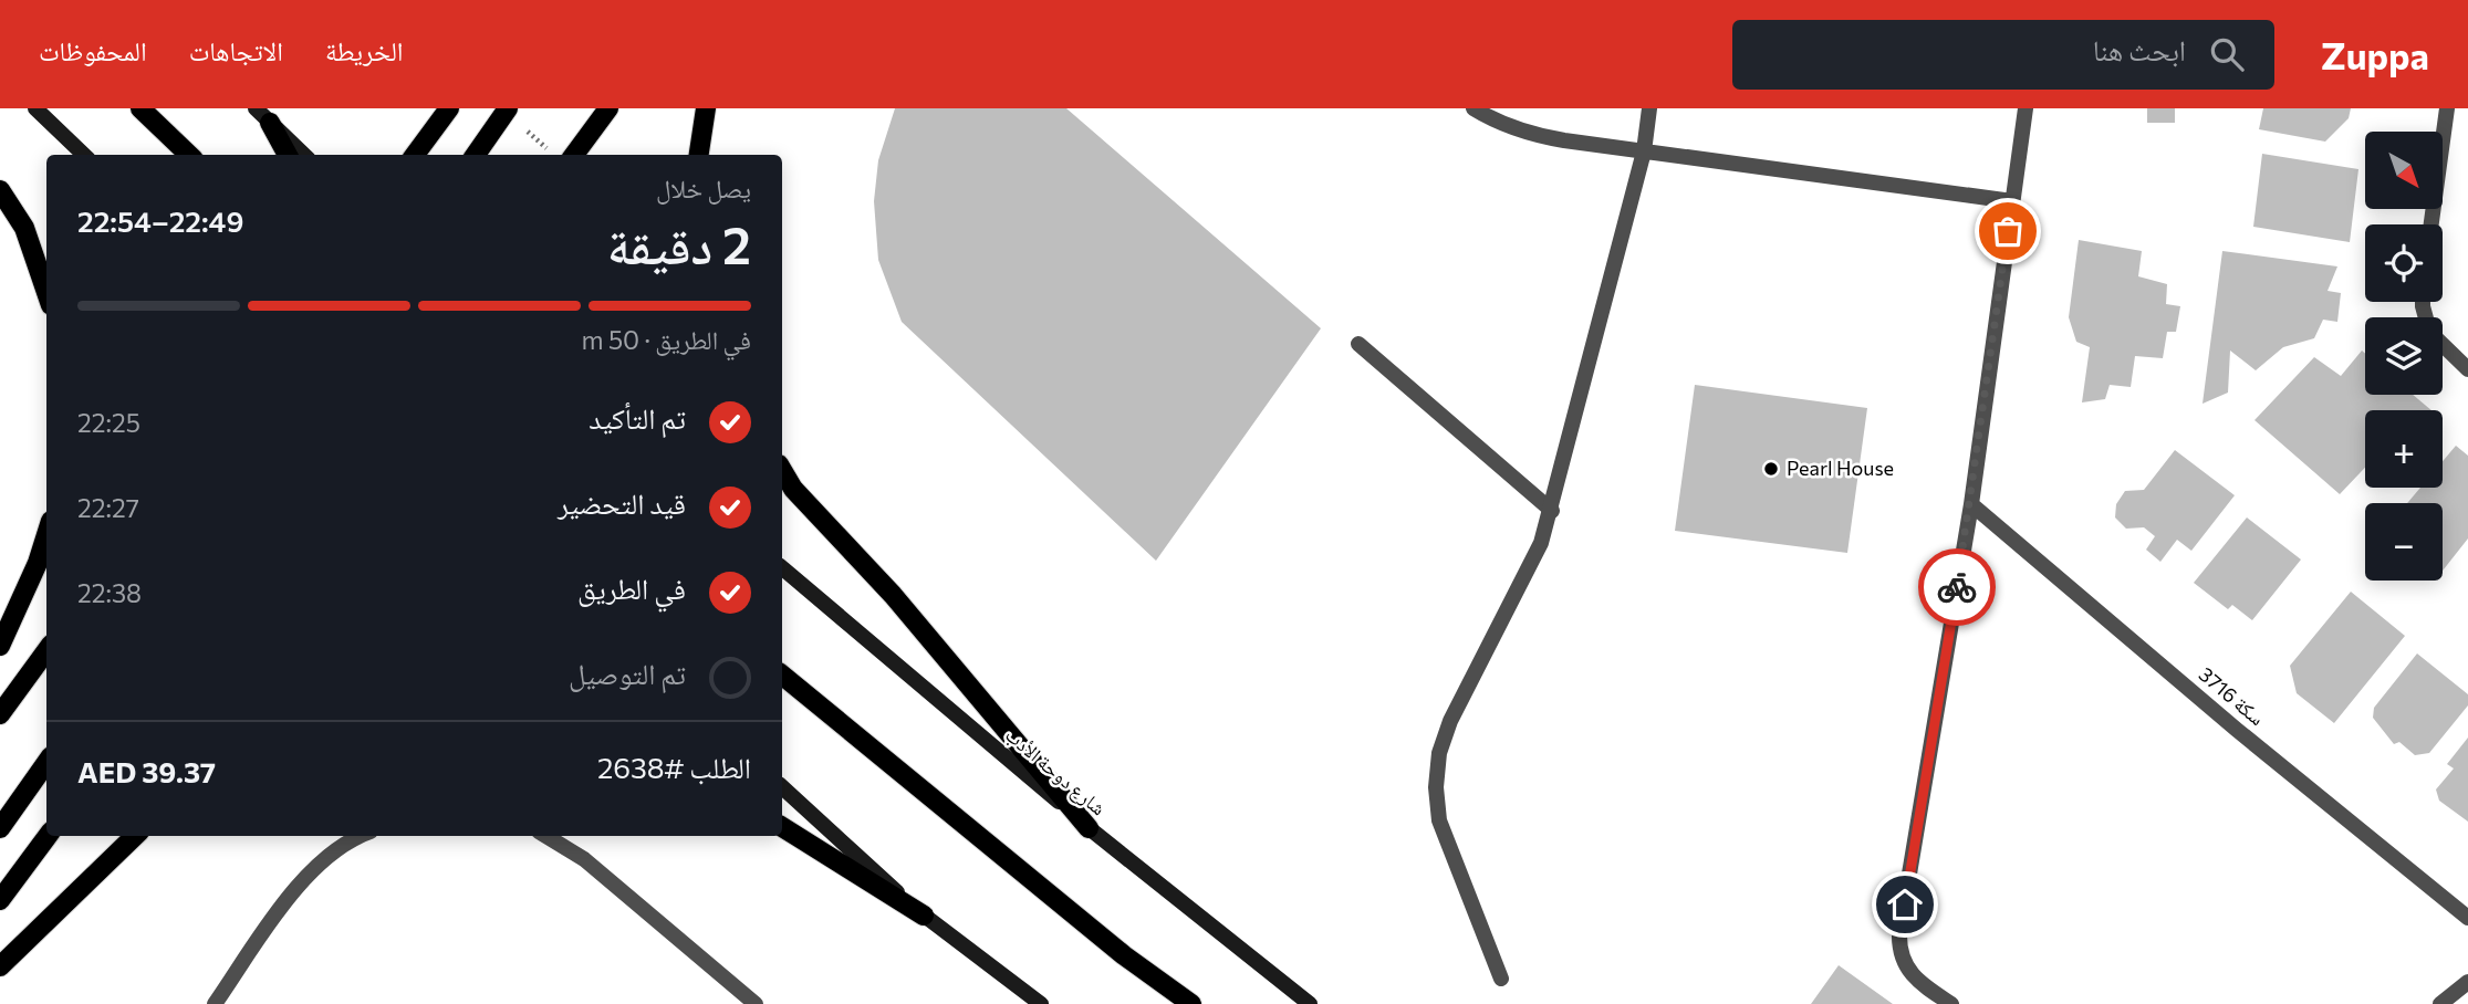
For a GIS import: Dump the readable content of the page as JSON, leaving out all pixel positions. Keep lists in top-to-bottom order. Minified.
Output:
{"streets":{"main road":["شارع دوحة الأدب"],"street":["سكة 3716"]},"places":["Pearl House"],"north":"bottom right","page":{"header":"Zuppa","search":"ابحث هنا","nav":["الخريطة","الاتجاهات","المحفوظات"],"map_buttons":["+","−"],"heading":["2 دقيقة","يصل خلال","22:49–22:54"],"panel":["الطلب #2638","AED 39.37"],"bar":"في الطريق · 50 m","list":[["تم التأكيد","22:25"],["قيد التحضير","22:27"],["في الطريق","22:38"],"تم التوصيل"]}}
